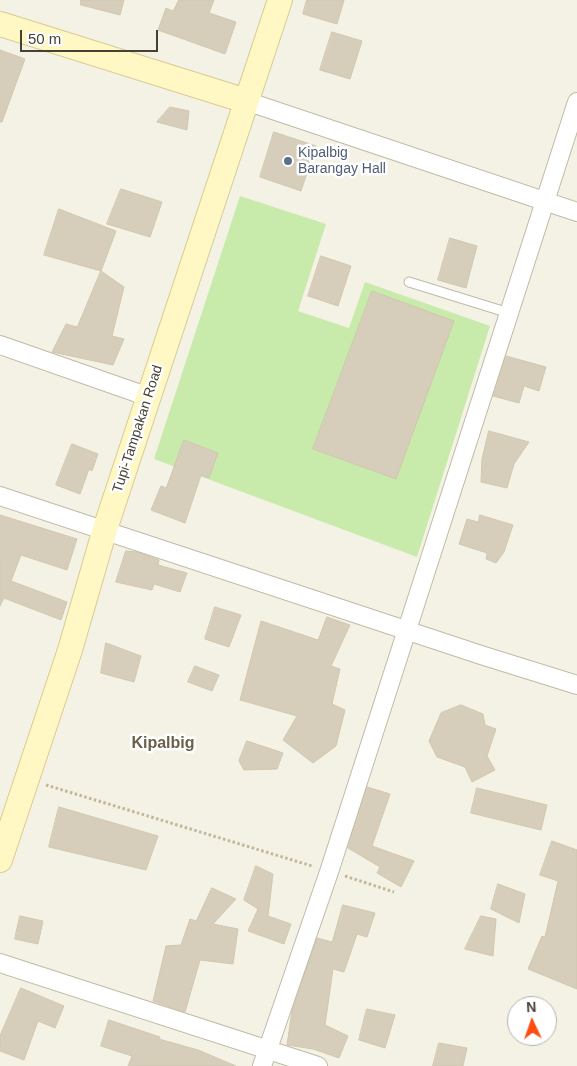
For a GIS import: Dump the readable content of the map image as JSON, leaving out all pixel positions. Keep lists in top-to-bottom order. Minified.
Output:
{"streets":{"main road":["Tupi-Tampakan Road"]},"districts":["Kipalbig"],"places":["Kipalbig Barangay Hall"],"scale_bar":"50 m","north":"top"}
